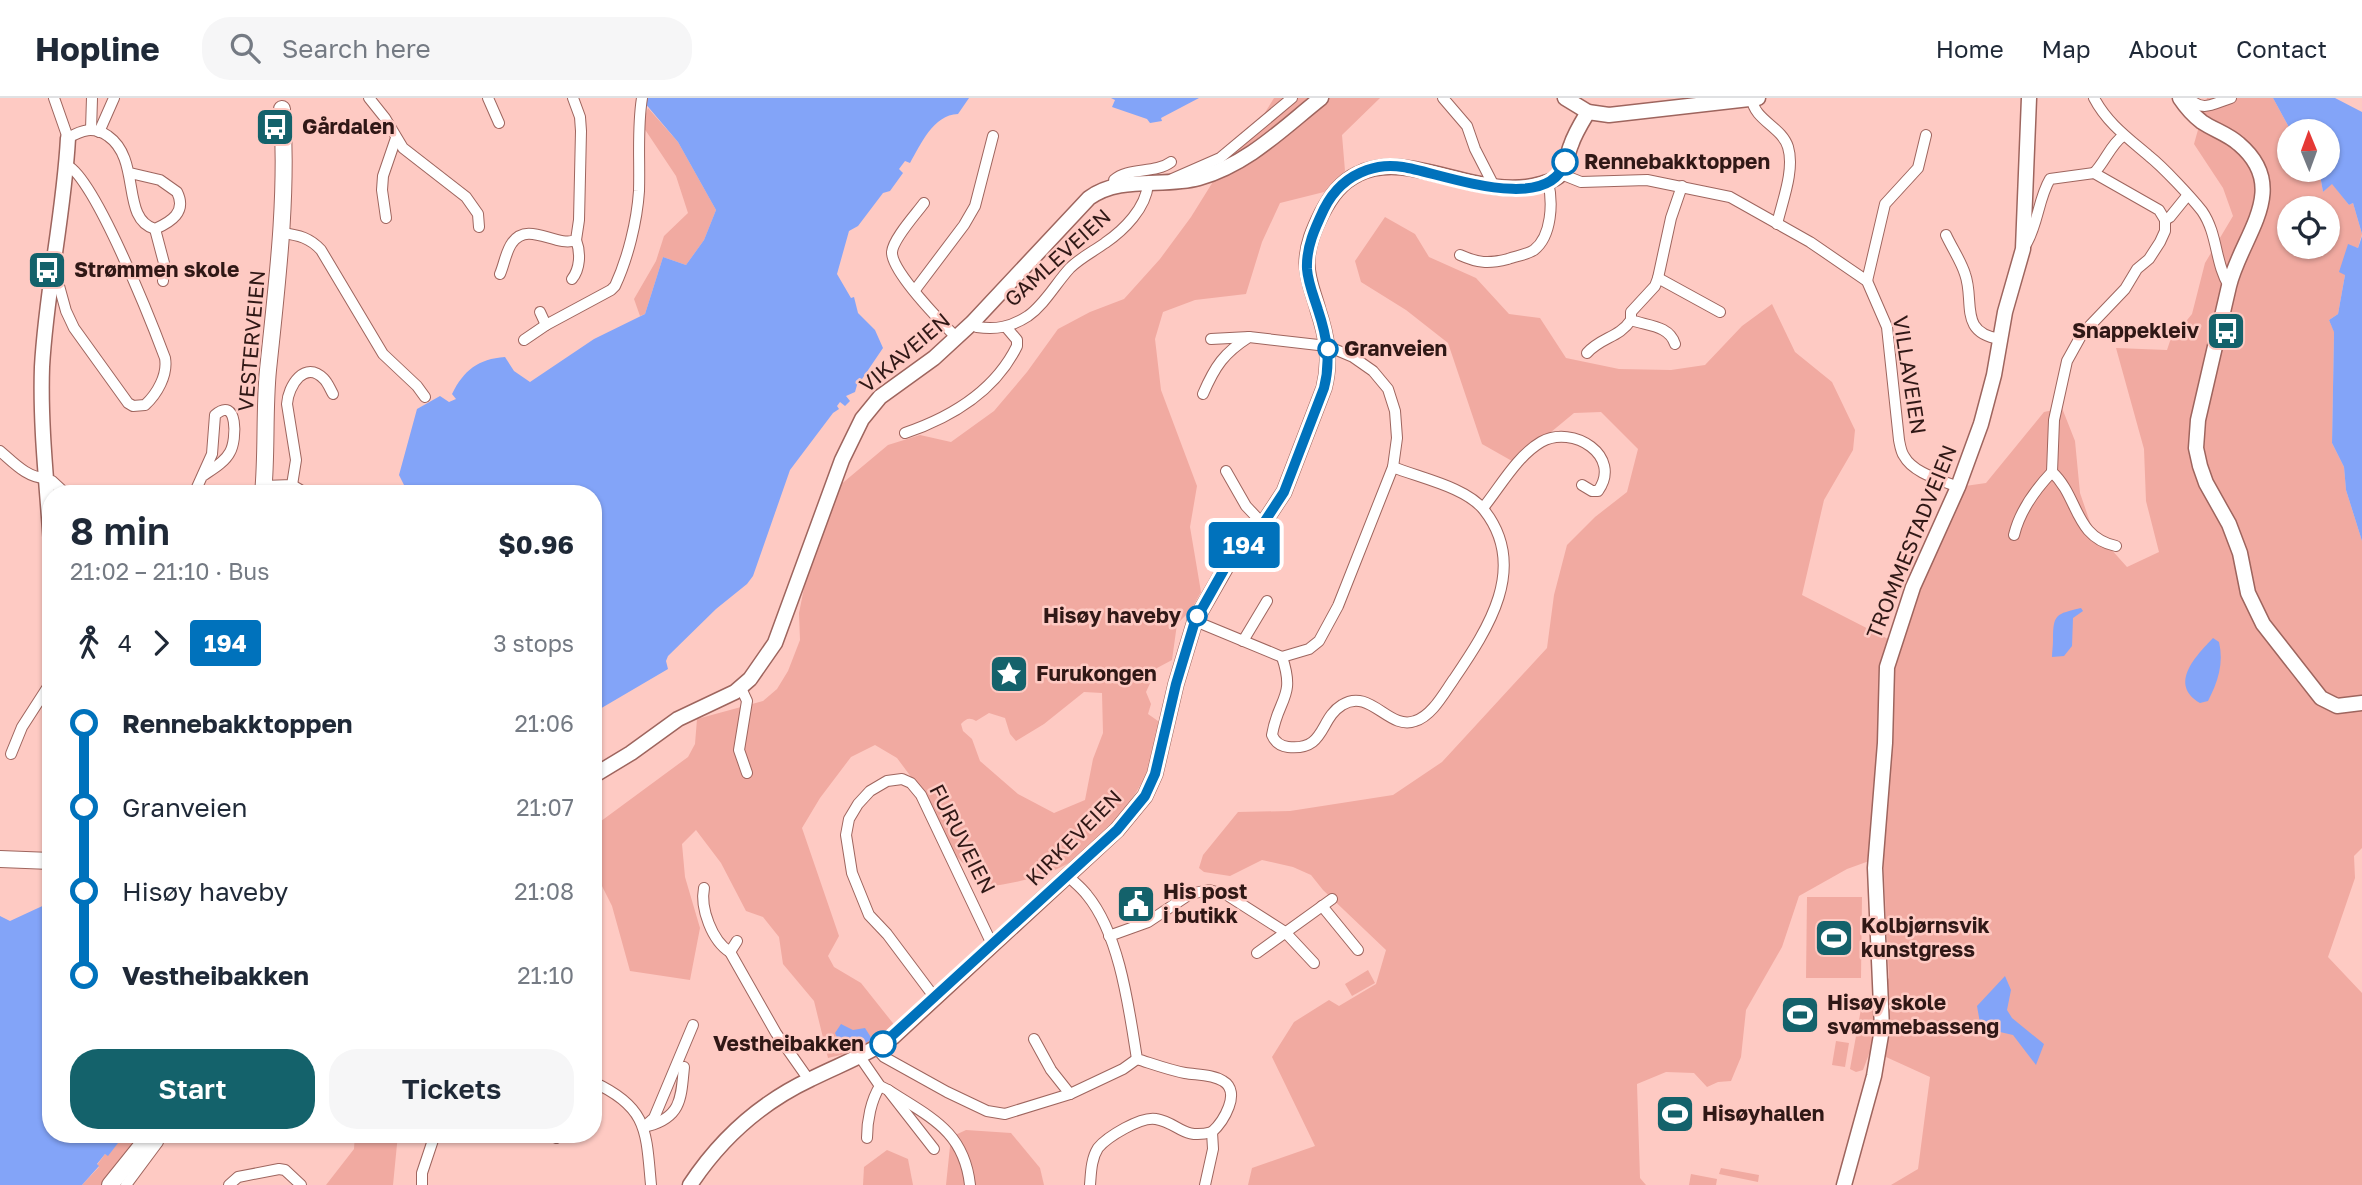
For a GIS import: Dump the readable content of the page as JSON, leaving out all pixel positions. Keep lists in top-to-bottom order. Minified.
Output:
{"streets":{"main road":["VESTERVEIEN","VIKAVEIEN","TROMMESTADVEIEN","KIRKEVEIEN"],"street":["GAMLEVEIEN","VILLAVEIEN","FURUVEIEN"]},"crossings":[["GAMLEVEIEN","VIKAVEIEN"],["VILLAVEIEN","TROMMESTADVEIEN"],["KIRKEVEIEN","FURUVEIEN"]],"places":{"bus stop":["Gårdalen","Strømmen skole","Snappekleiv"],"other":["Rennebakktoppen","Granveien","Hisøy haveby","Vestheibakken"],"place":["Furukongen"],"public building":["His post i butikk"],"sports":["Kolbjørnsvik kunstgress","Hisøy skole svømmebasseng","Hisøyhallen"]},"lines":["bus line 194"],"north":"top","page":{"header":"Hopline","search":"Search here","nav":["Home","Map","About","Contact"],"on_map":"194","heading":["8 min","21:02 – 21:10 · Bus","$0.96"],"legs":["4","194","3 stops"],"list":[{"name":"Rennebakktoppen","value":"21:06"},{"name":"Granveien","value":"21:07"},{"name":"Hisøy haveby","value":"21:08"},{"name":"Vestheibakken","value":"21:10"}],"buttons":["Start","Tickets"]}}
